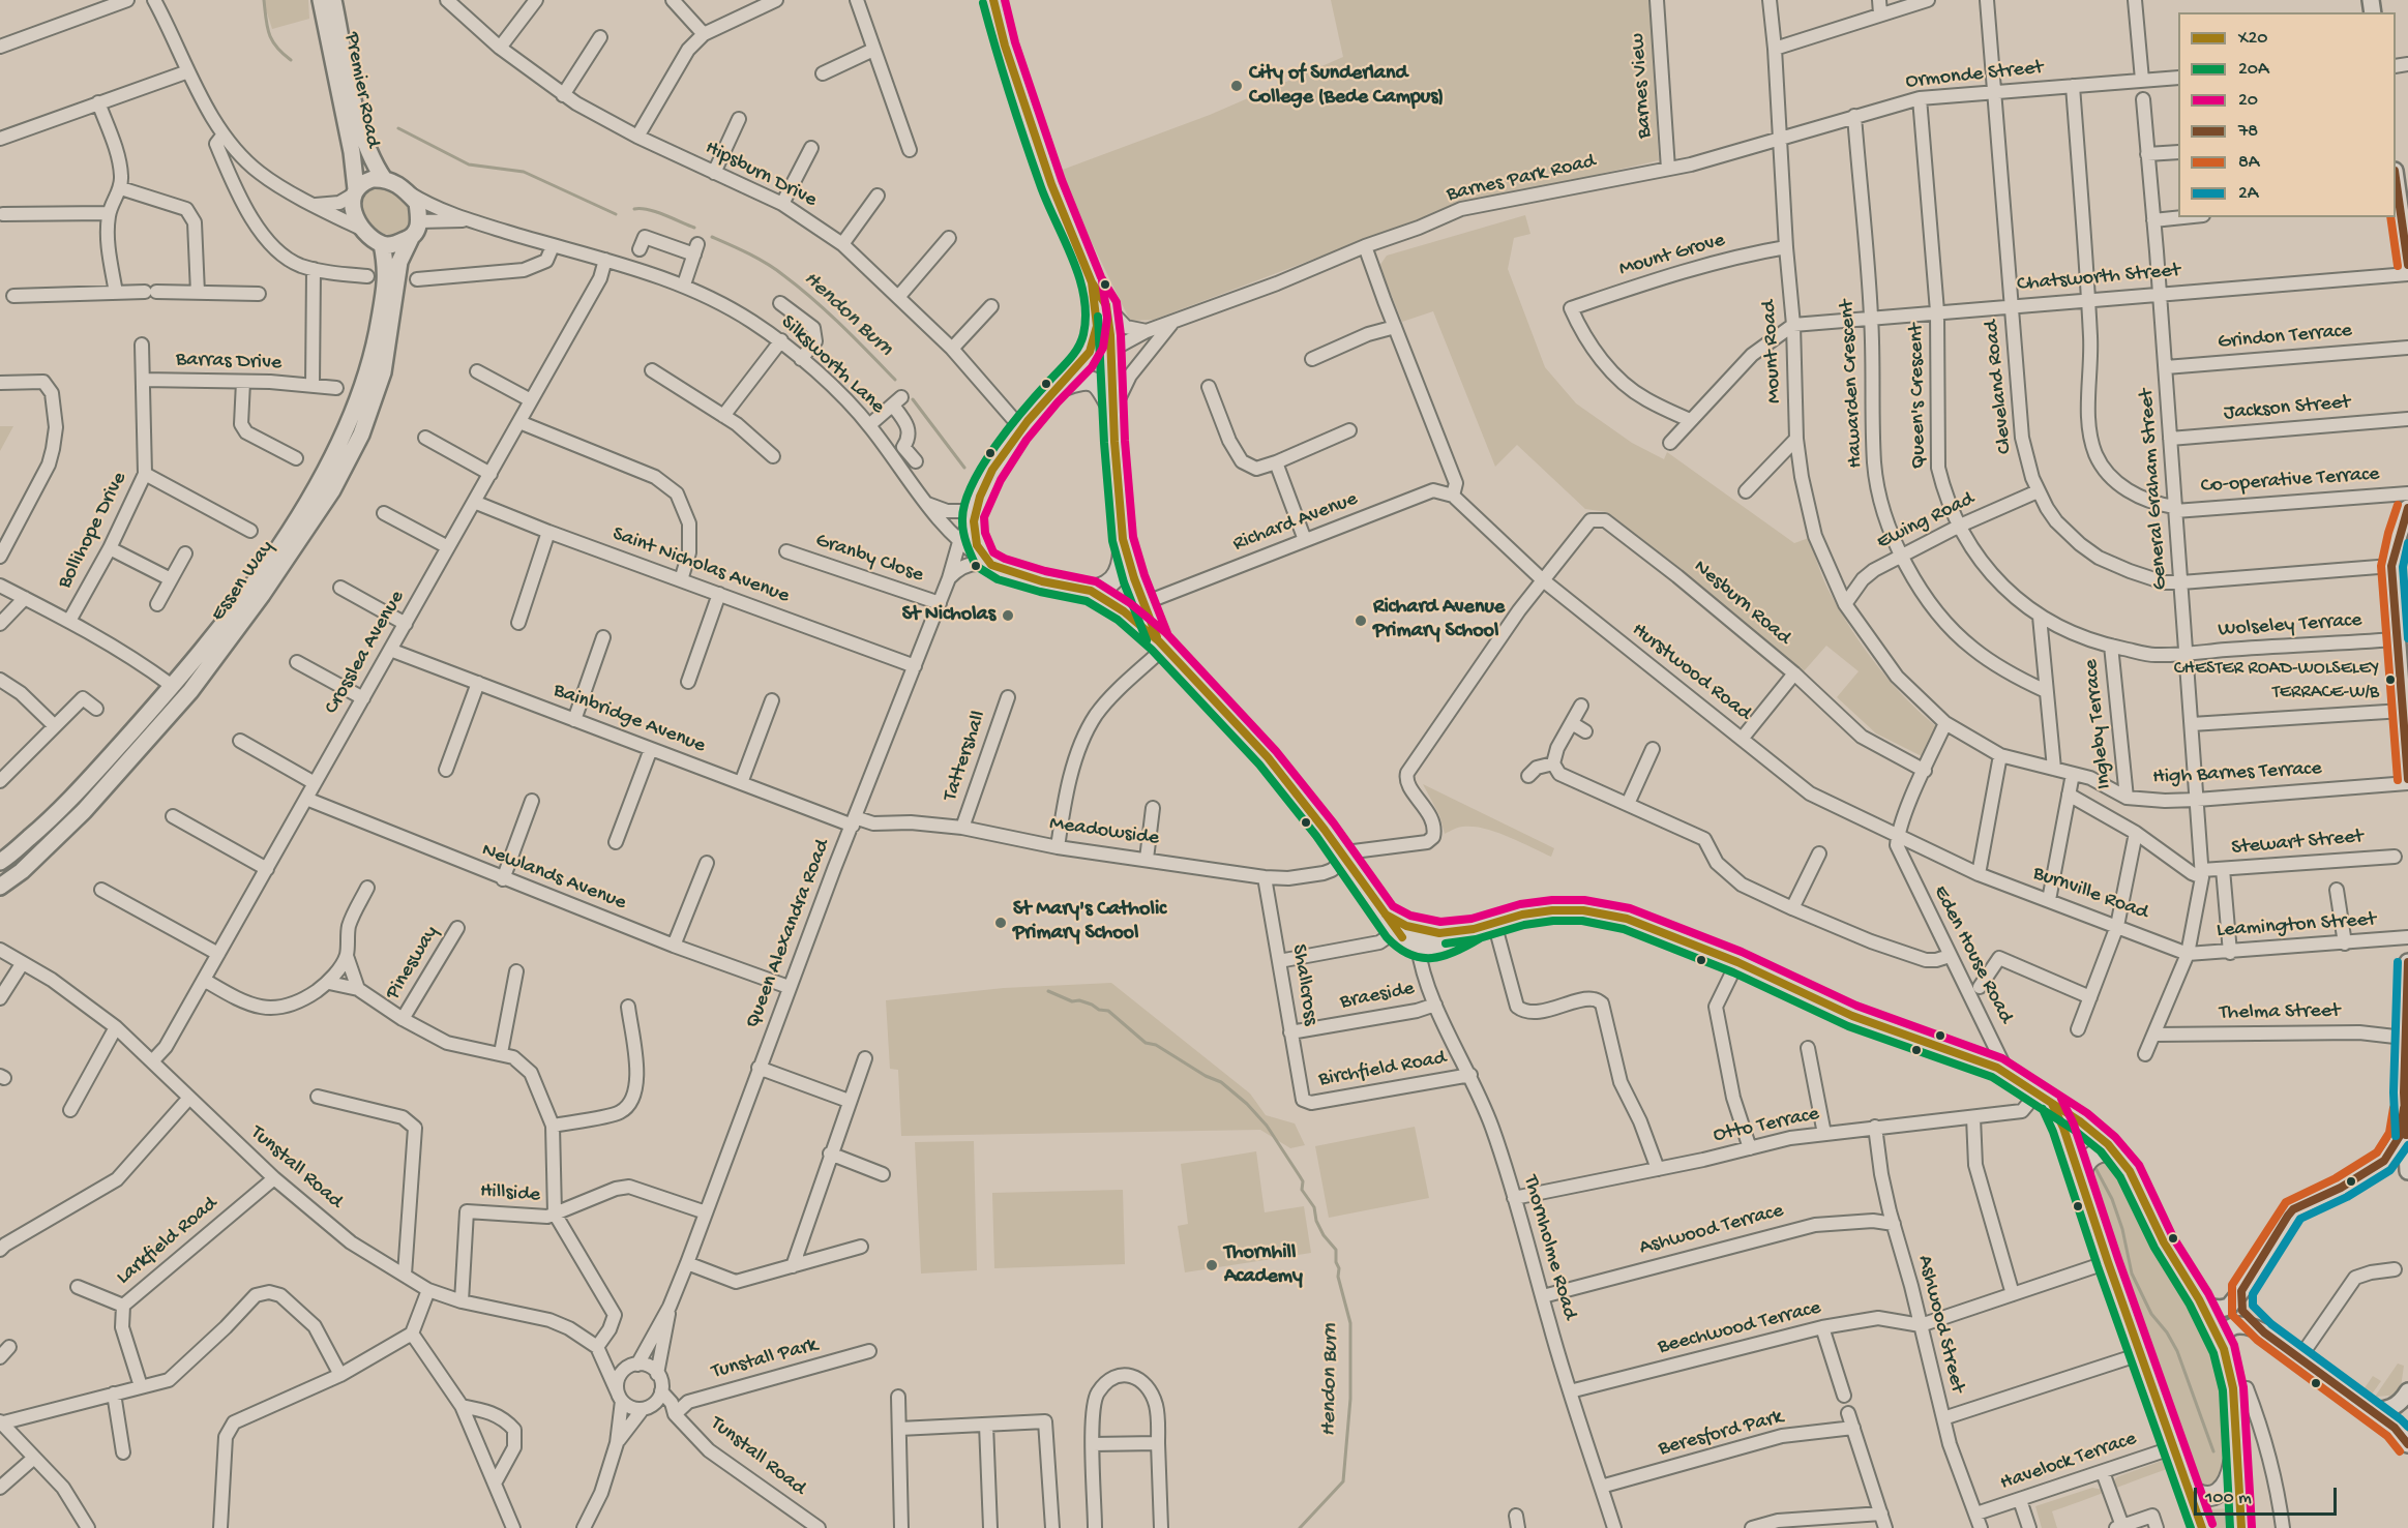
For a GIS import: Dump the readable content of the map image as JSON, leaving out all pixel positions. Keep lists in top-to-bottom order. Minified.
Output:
{"streets":{"main road":["Premier Road","Essen Way"],"street":["Ormonde Street","Barnes View","Hipsburn Drive","Barnes Park Road","Mount Grove","Chatsworth Street","Grindon Terrace","Mount Road","Barras Drive","Silksworth Lane","Hawarden Crescent","Cleveland Road","Queen's Crescent","Jackson Street","Co-operative Terrace","General Graham Street","Ewing Road","Richard Avenue","Bollihope Drive","Granby Close","Saint Nicholas Avenue","Nesburn Road","Wolseley Terrace","Crosslea Avenue","Hurstwood Road","Bainbridge Avenue","Ingleby Terrace","Tattershall","High Barnes Terrace","Meadowside","Stewart Street","Newlands Avenue","Burnville Road","Leamington Street","Queen Alexandra Road","Eden House Road","Pinesway","Shallcross","Braeside","Thelma Street","Birchfield Road","Otto Terrace","Tunstall Road","Hillside","Ashwood Terrace","Larkfield Road","Thornholme Road","Ashwood Street","Beechwood Terrace","Tunstall Park","Beresford Park","Havelock Terrace"]},"crossings":[["Ormonde Street","Barnes Park Road"],["Ormonde Street","Mount Road"],["Ormonde Street","Hawarden Crescent"],["Ormonde Street","Cleveland Road"],["Ormonde Street","Queen's Crescent"],["Barnes View","Barnes Park Road"],["Premier Road","Silksworth Lane"],["Premier Road","Essen Way"],["Barnes Park Road","Mount Road"],["Mount Grove","Mount Road"],["Chatsworth Street","Mount Road"],["Chatsworth Street","Hawarden Crescent"],["Chatsworth Street","Cleveland Road"],["Chatsworth Street","Queen's Crescent"],["Chatsworth Street","General Graham Street"],["Grindon Terrace","General Graham Street"],["Mount Road","Ewing Road"],["Mount Road","High Barnes Terrace"],["Barras Drive","Bollihope Drive"],["Silksworth Lane","Essen Way"],["Silksworth Lane","Crosslea Avenue"],["Silksworth Lane","Queen Alexandra Road"],["Hawarden Crescent","Ewing Road"],["Cleveland Road","General Graham Street"],["Cleveland Road","Ewing Road"],["Queen's Crescent","General Graham Street"],["Queen's Crescent","Ewing Road"],["Queen's Crescent","Wolseley Terrace"],["Queen's Crescent","Ingleby Terrace"],["Jackson Street","General Graham Street"],["Co-operative Terrace","General Graham Street"],["General Graham Street","Wolseley Terrace"],["General Graham Street","High Barnes Terrace"],["General Graham Street","Stewart Street"],["General Graham Street","Burnville Road"],["General Graham Street","Leamington Street"],["General Graham Street","Thelma Street"],["Richard Avenue","Hurstwood Road"],["Granby Close","Queen Alexandra Road"],["Saint Nicholas Avenue","Crosslea Avenue"],["Saint Nicholas Avenue","Queen Alexandra Road"],["Nesburn Road","Hurstwood Road"],["Nesburn Road","Meadowside"],["Crosslea Avenue","Bainbridge Avenue"],["Crosslea Avenue","Newlands Avenue"],["Crosslea Avenue","Tunstall Road"],["Hurstwood Road","Meadowside"],["Hurstwood Road","Burnville Road"],["Hurstwood Road","Eden House Road"],["Bainbridge Avenue","Meadowside"],["Bainbridge Avenue","Queen Alexandra Road"],["Ingleby Terrace","High Barnes Terrace"],["Tattershall","Meadowside"],["Meadowside","Queen Alexandra Road"],["Meadowside","Shallcross"],["Newlands Avenue","Queen Alexandra Road"],["Burnville Road","Leamington Street"],["Queen Alexandra Road","Tunstall Road"],["Queen Alexandra Road","Hillside"],["Shallcross","Braeside"],["Shallcross","Birchfield Road"],["Braeside","Thornholme Road"],["Birchfield Road","Thornholme Road"],["Otto Terrace","Thornholme Road"],["Otto Terrace","Ashwood Street"],["Tunstall Road","Hillside"],["Tunstall Road","Larkfield Road"],["Tunstall Road","Tunstall Park"],["Ashwood Terrace","Thornholme Road"],["Ashwood Terrace","Ashwood Street"],["Thornholme Road","Beechwood Terrace"],["Thornholme Road","Beresford Park"],["Ashwood Street","Beechwood Terrace"],["Ashwood Street","Havelock Terrace"]],"water":["Hendon Burn"],"places":["City of Sunderland College (Bede Campus)","St Nicholas","Richard Avenue Primary School","CHESTER ROAD-WOLSELEY TERRACE-W/B","St Mary's Catholic Primary School","Thornhill Academy"],"lines":["transit line X20","transit line 20","transit line 20A","transit line 78","transit line 8A","transit line 2A"],"legend":["X20","20A","20","78","8A","2A"],"scale_bar":"100 m"}
